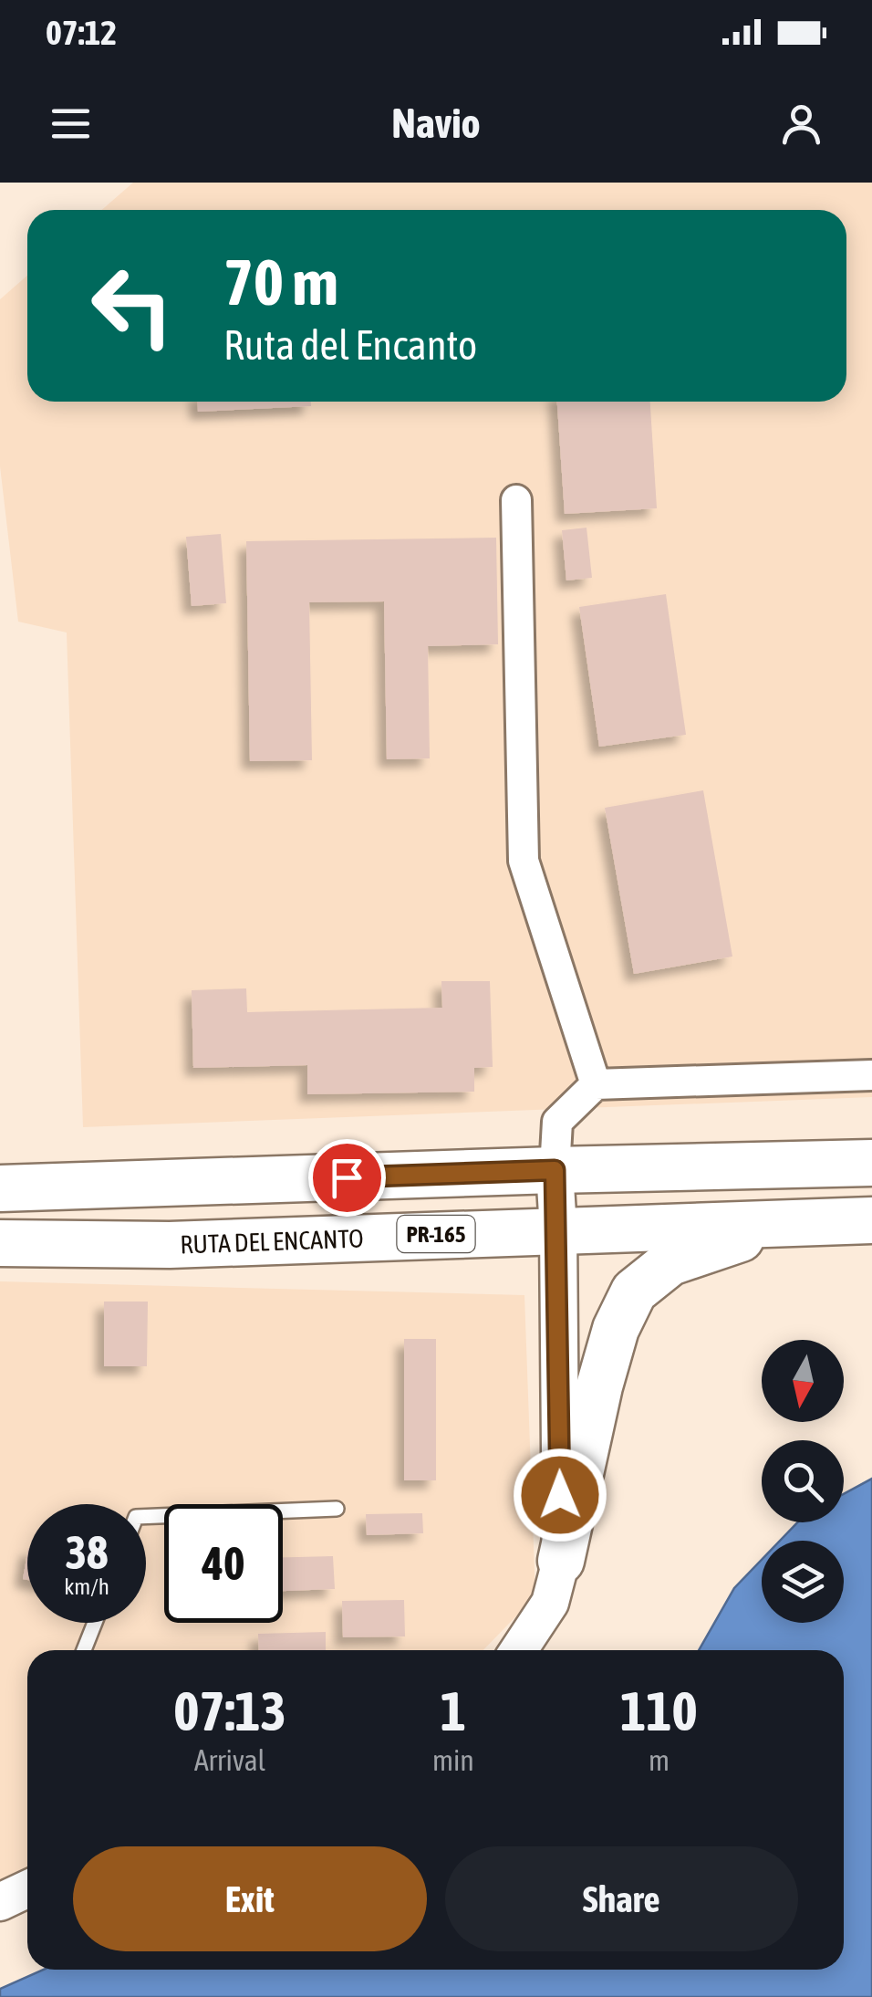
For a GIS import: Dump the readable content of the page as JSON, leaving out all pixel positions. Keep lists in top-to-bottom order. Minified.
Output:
{"streets":{"main road":["PR-165","RUTA DEL ENCANTO"]},"north":"bottom","page":{"status":"07:12","header":"Navio","turn":["70 m","Ruta del Encanto"],"speed":"38 km/h","limit":"40","eta":["07:13","Arrival","1","min","110","m"],"buttons":["Exit","Share"]}}
